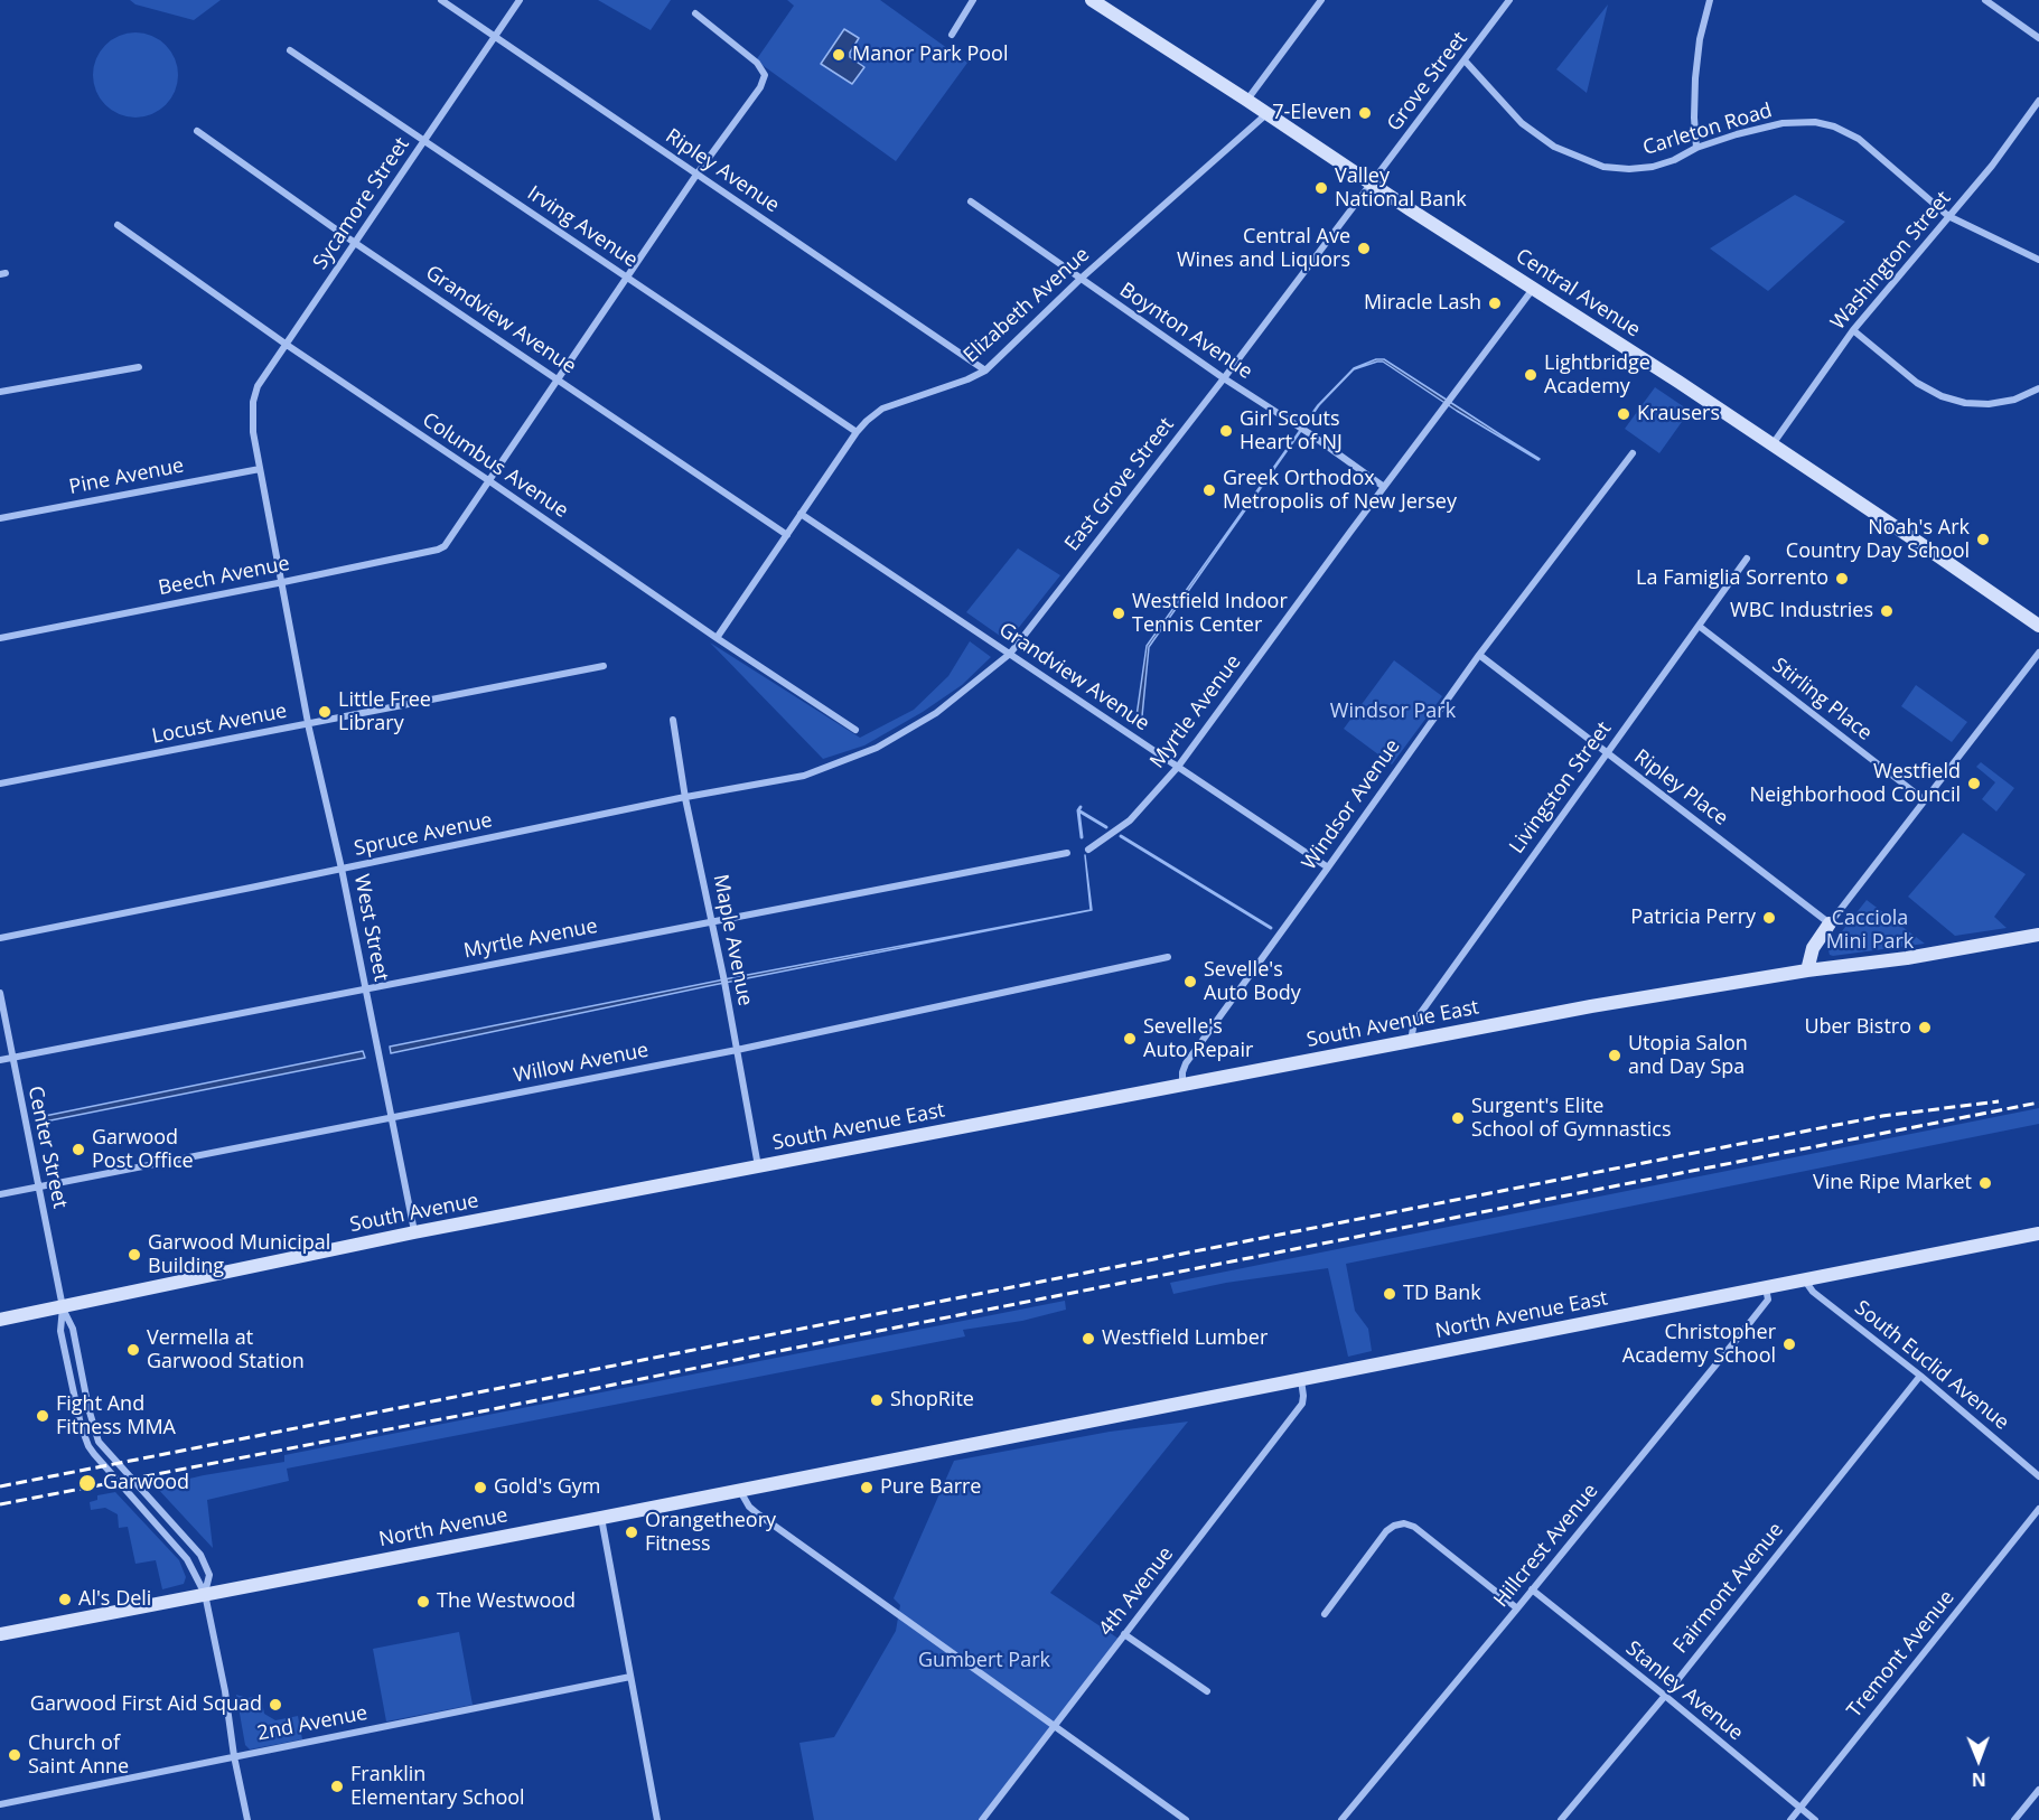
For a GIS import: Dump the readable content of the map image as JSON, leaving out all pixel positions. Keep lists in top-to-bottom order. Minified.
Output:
{"streets":{"main road":["Central Avenue","South Avenue East","South Avenue","North Avenue East","North Avenue"],"street":["Grove Street","Carleton Road","Ripley Avenue","Sycamore Street","Irving Avenue","Washington Street","Elizabeth Avenue","Grandview Avenue","Boynton Avenue","Columbus Avenue","Pine Avenue","East Grove Street","Beech Avenue","Stirling Place","Myrtle Avenue","Locust Avenue","Livingston Street","Ripley Place","Windsor Avenue","Spruce Avenue","West Street","Maple Avenue","Willow Avenue","Center Street","South Euclid Avenue","Hillcrest Avenue","Fairmont Avenue","4th Avenue","Tremont Avenue","Stanley Avenue","2nd Avenue"]},"crossings":[["Grove Street","Carleton Road"],["Grove Street","Central Avenue"],["Grove Street","East Grove Street"],["Carleton Road","Washington Street"],["Ripley Avenue","Sycamore Street"],["Ripley Avenue","Elizabeth Avenue"],["Sycamore Street","Irving Avenue"],["Sycamore Street","Grandview Avenue"],["Sycamore Street","Columbus Avenue"],["Sycamore Street","West Street"],["Irving Avenue","Elizabeth Avenue"],["Washington Street","Central Avenue"],["Central Avenue","Elizabeth Avenue"],["Central Avenue","East Grove Street"],["Central Avenue","Myrtle Avenue"],["Elizabeth Avenue","Grandview Avenue"],["Elizabeth Avenue","Boynton Avenue"],["Elizabeth Avenue","Columbus Avenue"],["Grandview Avenue","East Grove Street"],["Grandview Avenue","Myrtle Avenue"],["Grandview Avenue","Windsor Avenue"],["Boynton Avenue","East Grove Street"],["Boynton Avenue","Myrtle Avenue"],["Columbus Avenue","Beech Avenue"],["Pine Avenue","West Street"],["East Grove Street","Spruce Avenue"],["Beech Avenue","West Street"],["Stirling Place","Livingston Street"],["Myrtle Avenue","West Street"],["Myrtle Avenue","Maple Avenue"],["Myrtle Avenue","Center Street"],["Locust Avenue","West Street"],["Livingston Street","Ripley Place"],["Livingston Street","South Avenue East"],["Ripley Place","Windsor Avenue"],["Windsor Avenue","South Avenue East"],["Spruce Avenue","West Street"],["Spruce Avenue","Maple Avenue"],["West Street","Willow Avenue"],["West Street","South Avenue"],["Maple Avenue","South Avenue East"],["Maple Avenue","Willow Avenue"],["Maple Avenue","South Avenue"],["South Avenue East","South Avenue"],["Willow Avenue","Center Street"],["Center Street","South Avenue"],["Center Street","North Avenue"],["North Avenue East","South Euclid Avenue"],["North Avenue East","North Avenue"],["North Avenue East","Hillcrest Avenue"],["North Avenue East","4th Avenue"],["South Euclid Avenue","Fairmont Avenue"],["Hillcrest Avenue","Stanley Avenue"],["Fairmont Avenue","Stanley Avenue"],["Tremont Avenue","Stanley Avenue"]],"parks":["Windsor Park","Cacciola Mini Park","Gumbert Park"],"places":["Manor Park Pool","7-Eleven","Valley National Bank","Central Ave Wines and Liquors","Miracle Lash","Lightbridge Academy","Krausers","Girl Scouts Heart of NJ","Greek Orthodox Metropolis of New Jersey","Noah's Ark Country Day School","La Famiglia Sorrento","WBC Industries","Westfield Indoor Tennis Center","Little Free Library","Westfield Neighborhood Council","Patricia Perry","Sevelle's Auto Body","Uber Bistro","Sevelle's Auto Repair","Utopia Salon and Day Spa","Surgent's Elite School of Gymnastics","Garwood Post Office","Vine Ripe Market","Garwood Municipal Building","TD Bank","Westfield Lumber","Christopher Academy School","Vermella at Garwood Station","ShopRite","Fight And Fitness MMA","Garwood","Gold's Gym","Pure Barre","Orangetheory Fitness","Al's Deli","The Westwood","Garwood First Aid Squad","Church of Saint Anne","Franklin Elementary School"],"north":"bottom"}
